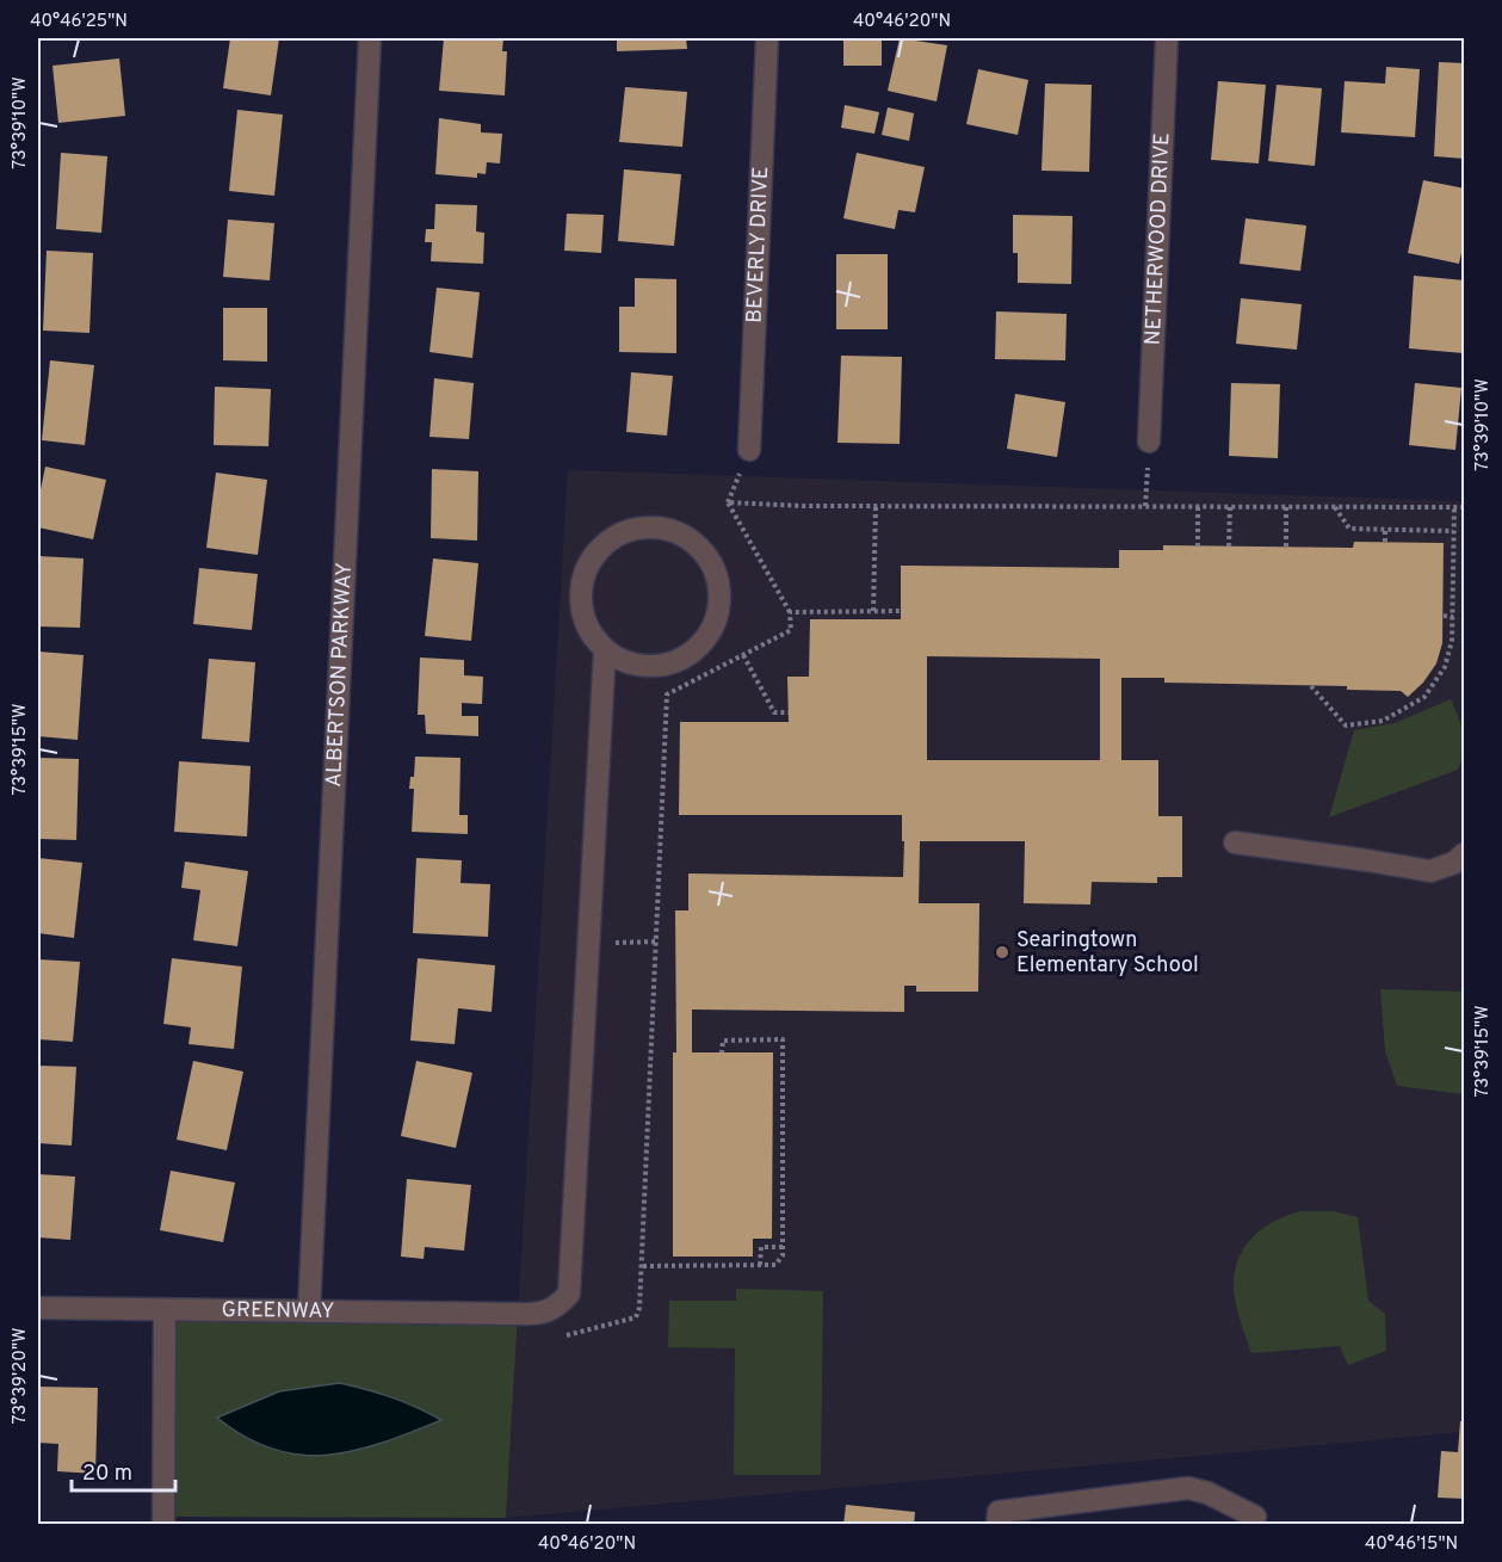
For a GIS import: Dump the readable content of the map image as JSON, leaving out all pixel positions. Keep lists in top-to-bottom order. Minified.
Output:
{"streets":{"street":["NETHERWOOD DRIVE","BEVERLY DRIVE","ALBERTSON PARKWAY","GREENWAY"]},"crossings":[["ALBERTSON PARKWAY","GREENWAY"]],"places":["Searingtown Elementary School"],"scale_bar":"20 m","coordinates":["40°46'25\"N","40°46'20\"N","73°39'10\"W","73°39'15\"W","73°39'20\"W","40°46'15\"N"]}
